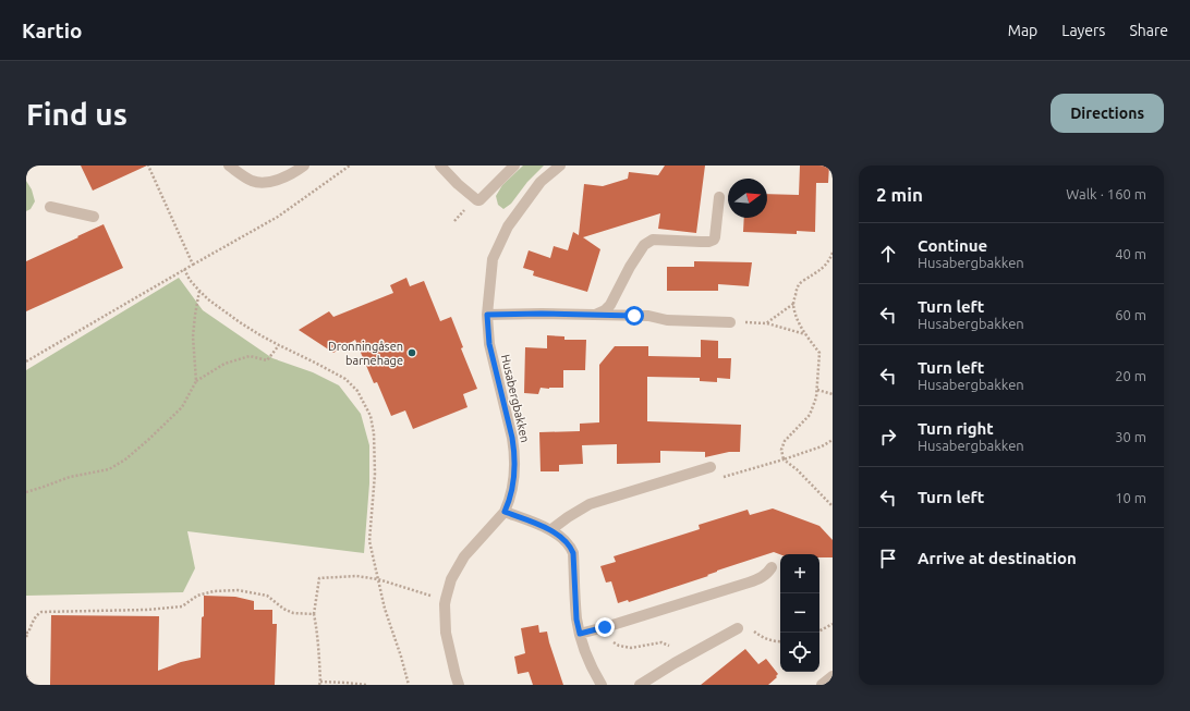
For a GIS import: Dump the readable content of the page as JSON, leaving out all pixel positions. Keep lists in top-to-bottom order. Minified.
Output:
{"streets":{"street":["Husabergbakken"]},"places":["Dronningåsen barnehage"],"north":"right","page":{"header":"Kartio","nav":["Map","Layers","Share"],"buttons":"Directions","title":"Find us","heading":["2 min","Walk · 160 m"],"list":[["Continue","Husabergbakken","40 m"],["Turn left","Husabergbakken","60 m"],["Turn left","Husabergbakken","20 m"],["Turn right","Husabergbakken","30 m"],["Turn left","10 m"],"Arrive at destination"],"map_buttons":["+","−"]}}
